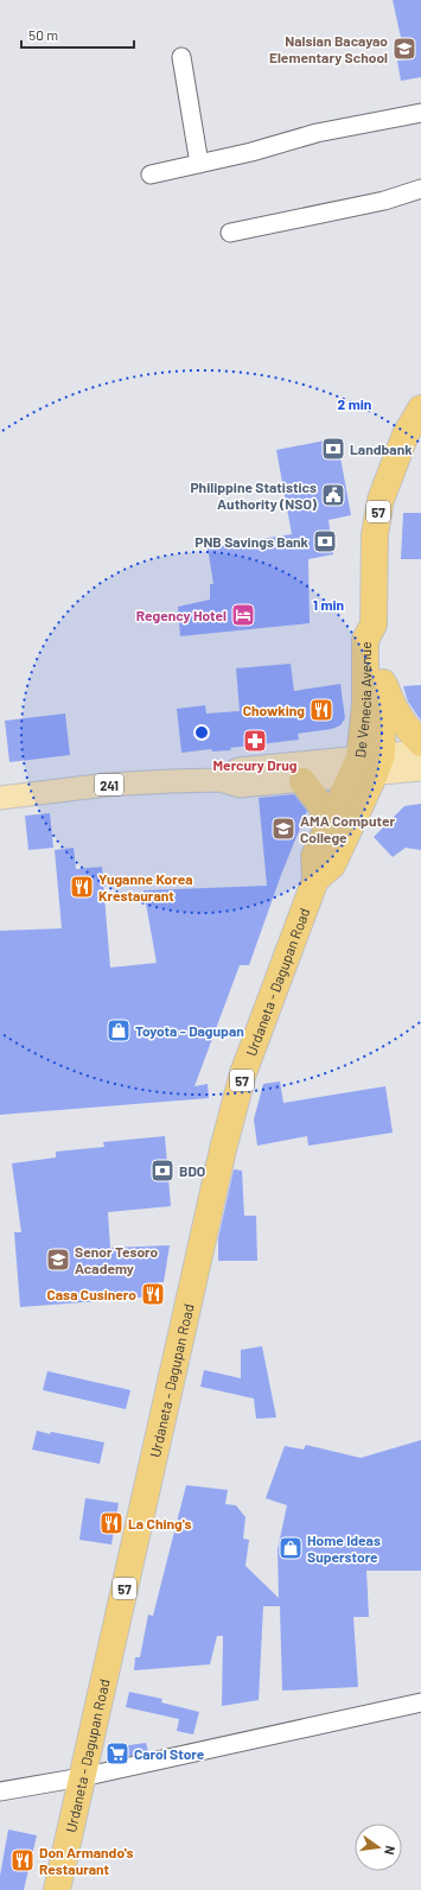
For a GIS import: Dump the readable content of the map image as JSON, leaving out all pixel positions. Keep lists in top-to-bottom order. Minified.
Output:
{"streets":{"highway":["57","De Venecia Avenue","Urdaneta - Dagupan Road"],"main road":["241"]},"crossings":[["De Venecia Avenue","241"],["De Venecia Avenue","Urdaneta - Dagupan Road"],["241","Urdaneta - Dagupan Road"]],"places":{"school or university":["Nalsian Bacayao Elementary School","AMA Computer College","Senor Tesoro Academy"],"bank":["Landbank","PNB Savings Bank","BDO"],"public building":["Philippine Statistics Authority (NSO)"],"hotel":["Regency Hotel"],"restaurant":["Chowking","Yuganne Korea Krestaurant","Casa Cusinero","La Ching's","Don Armando's Restaurant"],"pharmacy":["Mercury Drug"],"shop":["Toyota - Dagupan","Home Ideas Superstore"],"supermarket":["Carol Store"]},"scale_bar":"50 m","north":"right","rings":["2 min","1 min"]}
